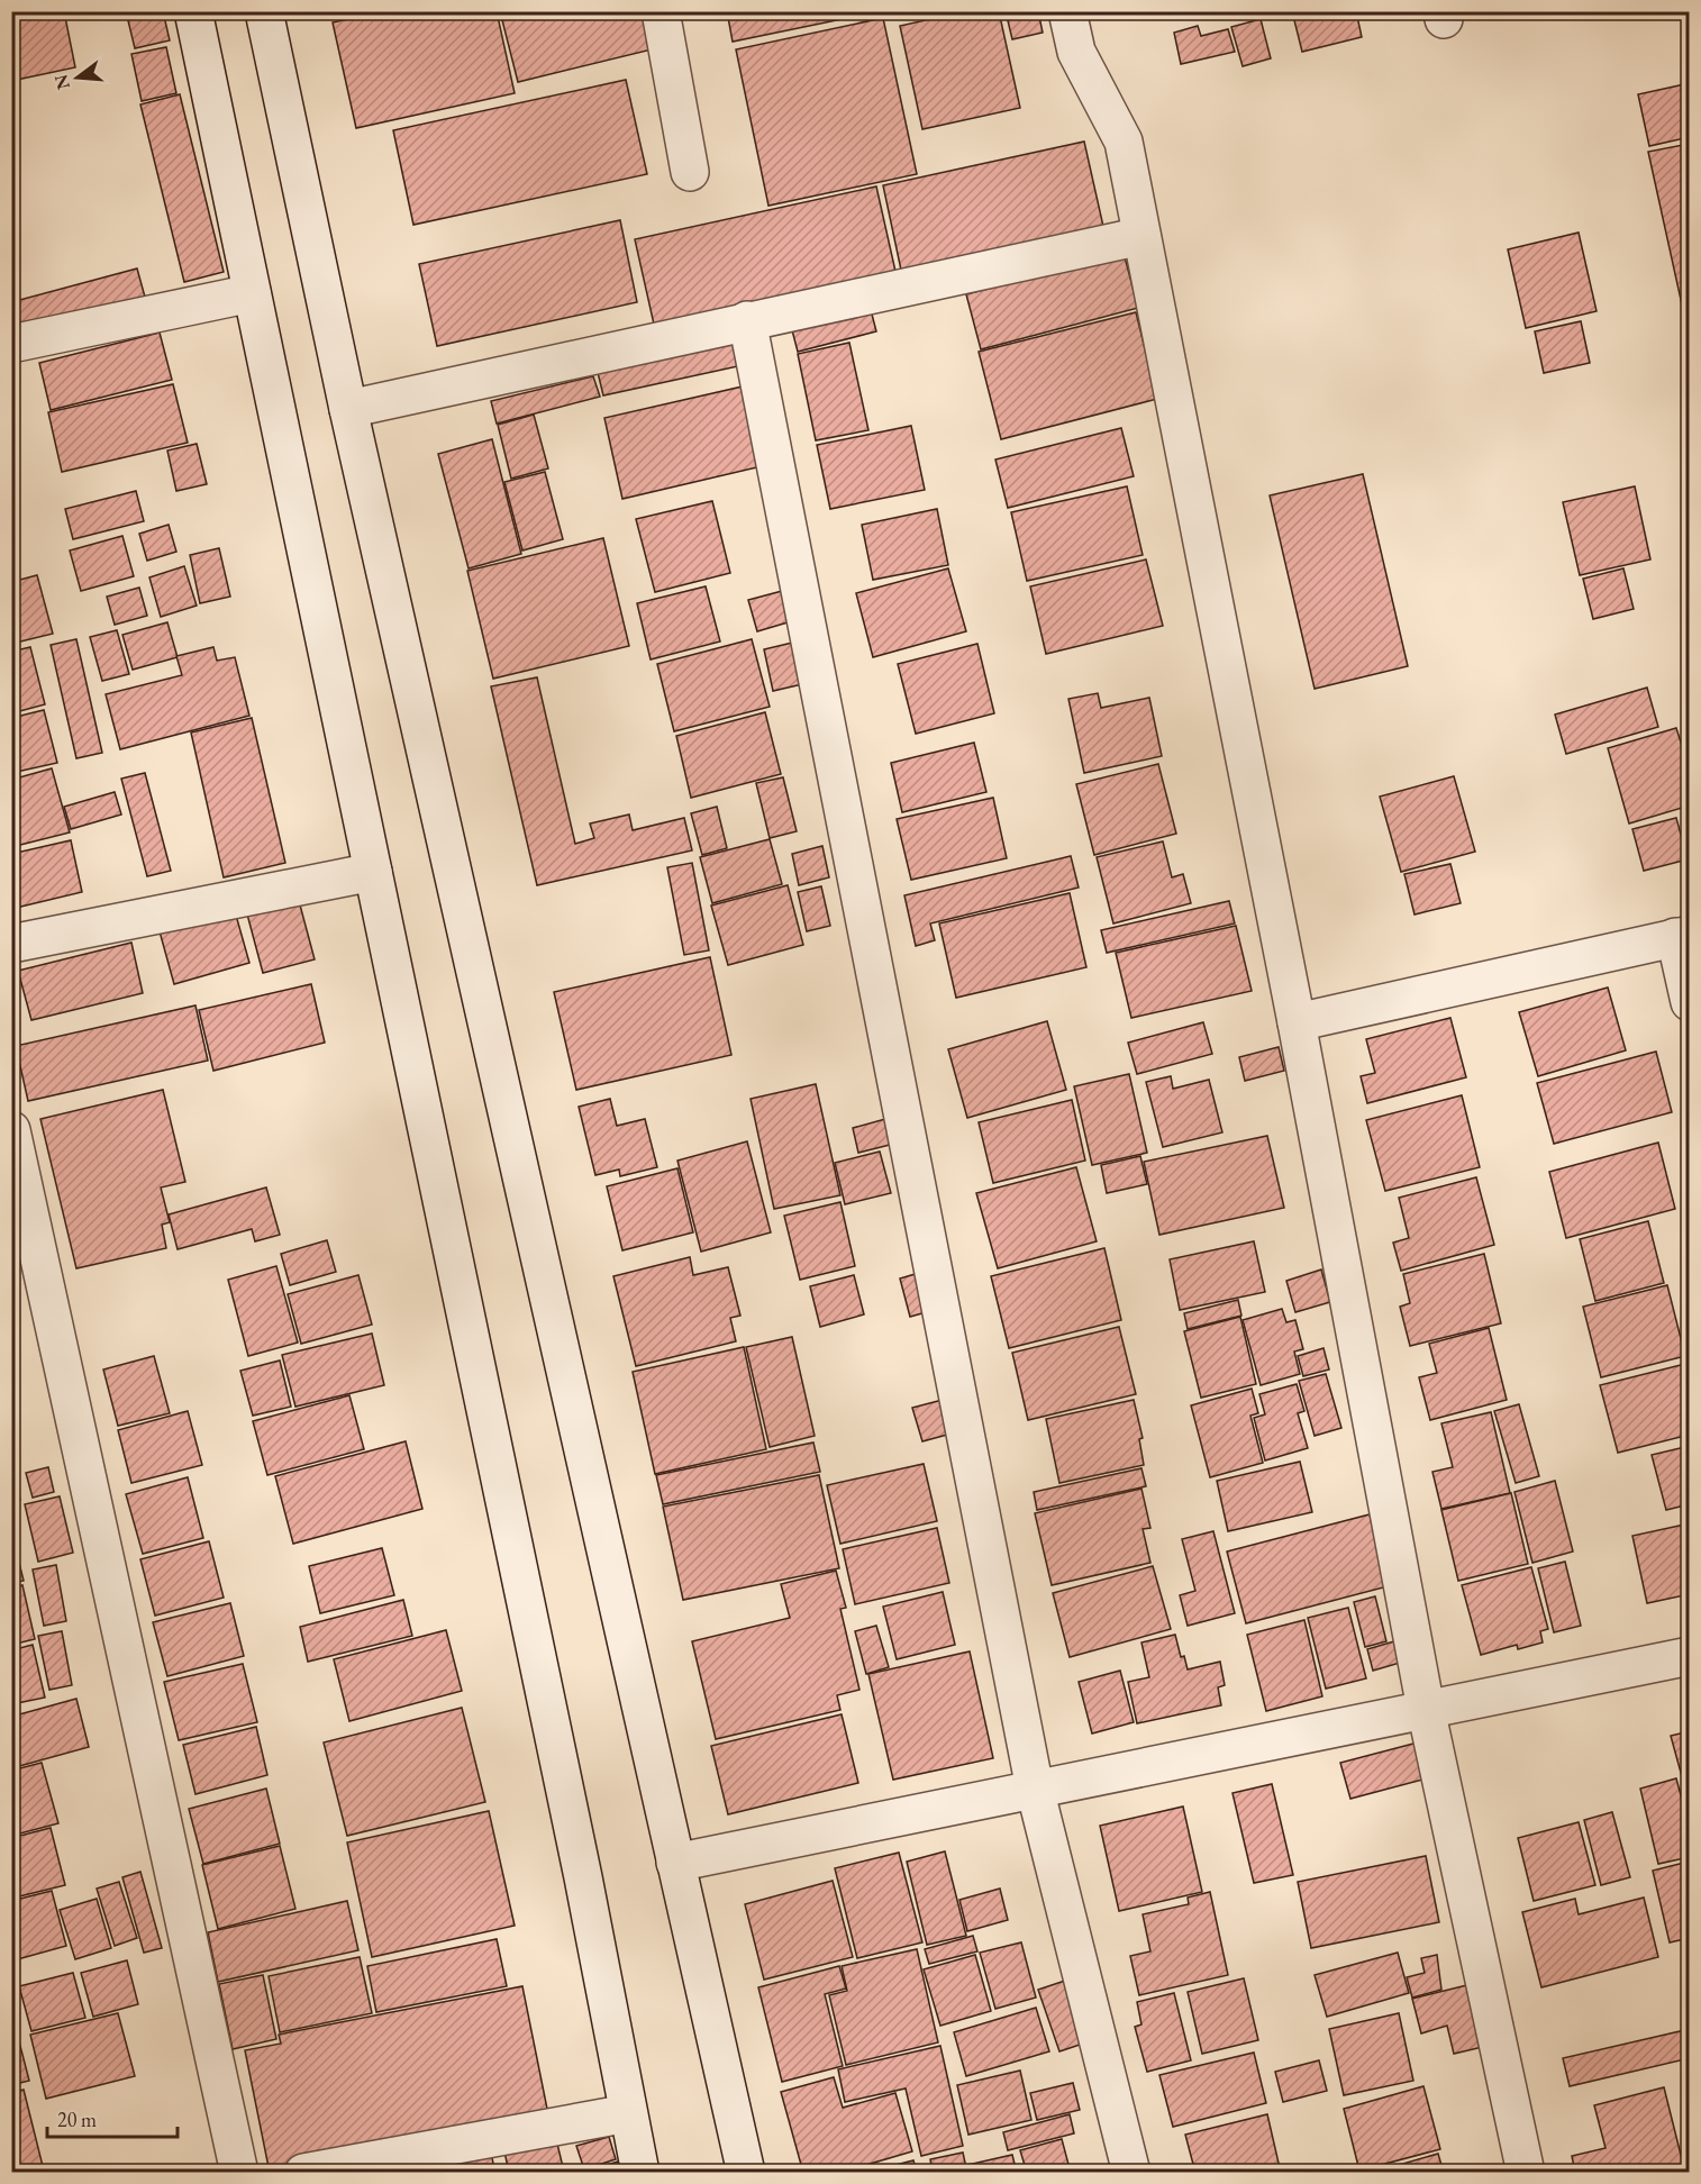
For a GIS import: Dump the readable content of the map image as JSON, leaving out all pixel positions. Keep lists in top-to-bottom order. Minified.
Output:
{"scale_bar":"20 m","north":"left"}
